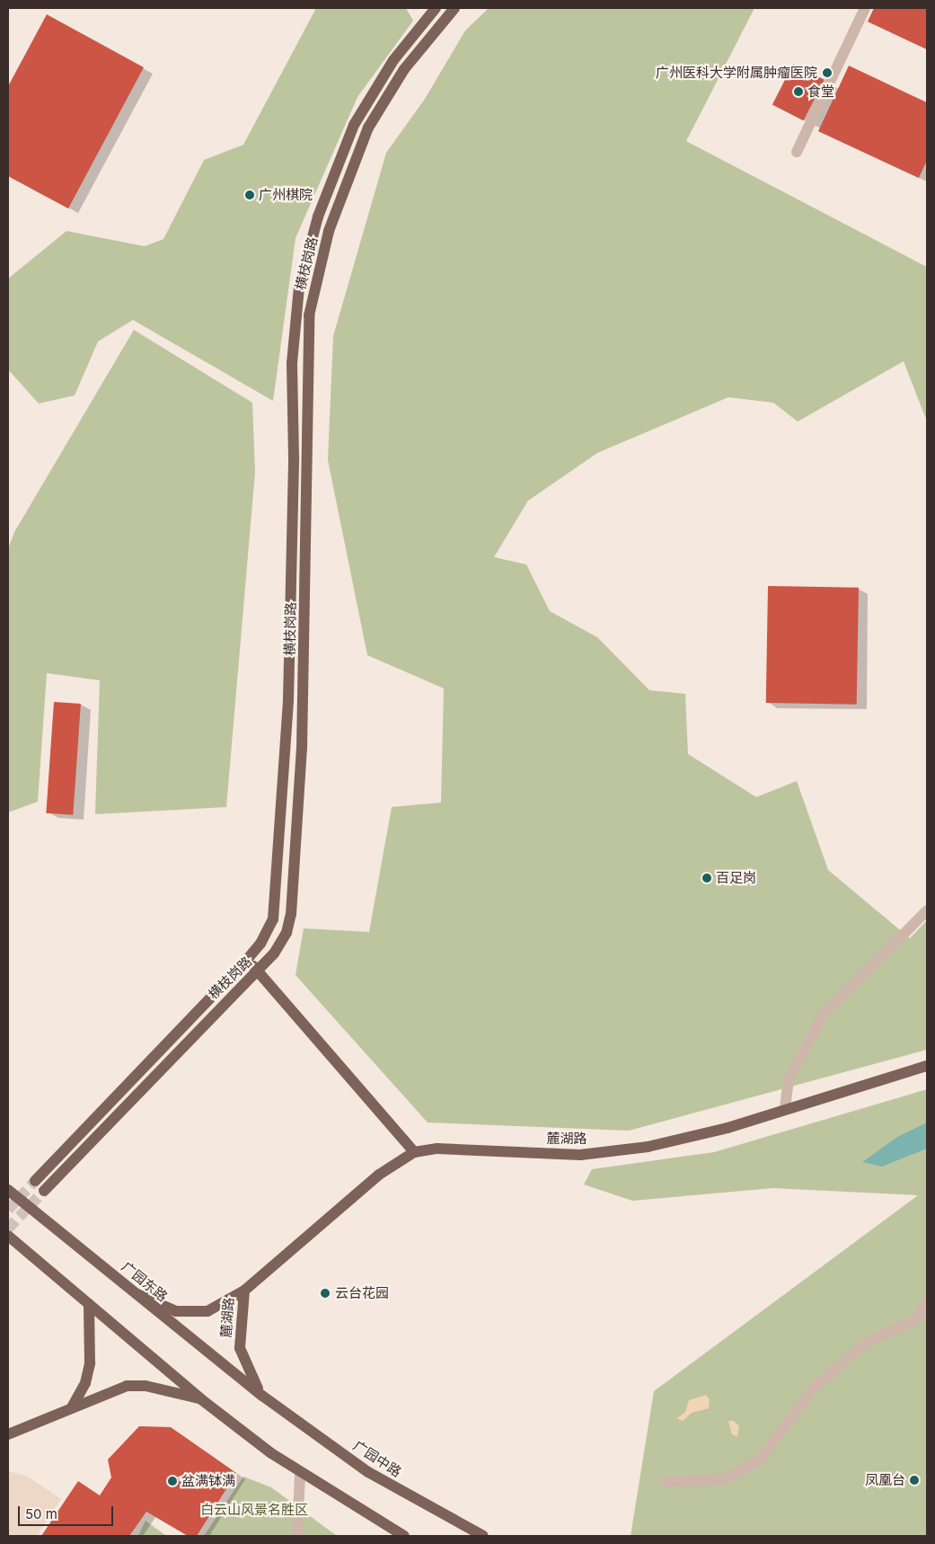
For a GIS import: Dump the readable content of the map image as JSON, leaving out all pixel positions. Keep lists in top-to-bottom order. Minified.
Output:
{"streets":{"main road":["横枝岗路","麓湖路","广园东路","广园中路"]},"crossings":[["麓湖路","广园东路"],["麓湖路","广园中路"],["广园东路","广园中路"]],"parks":["白云山风景名胜区"],"places":["广州医科大学附属肿瘤医院","食堂","广州棋院","百足岗","云台花园","凤凰台","盆满钵满"],"scale_bar":"50 m"}
